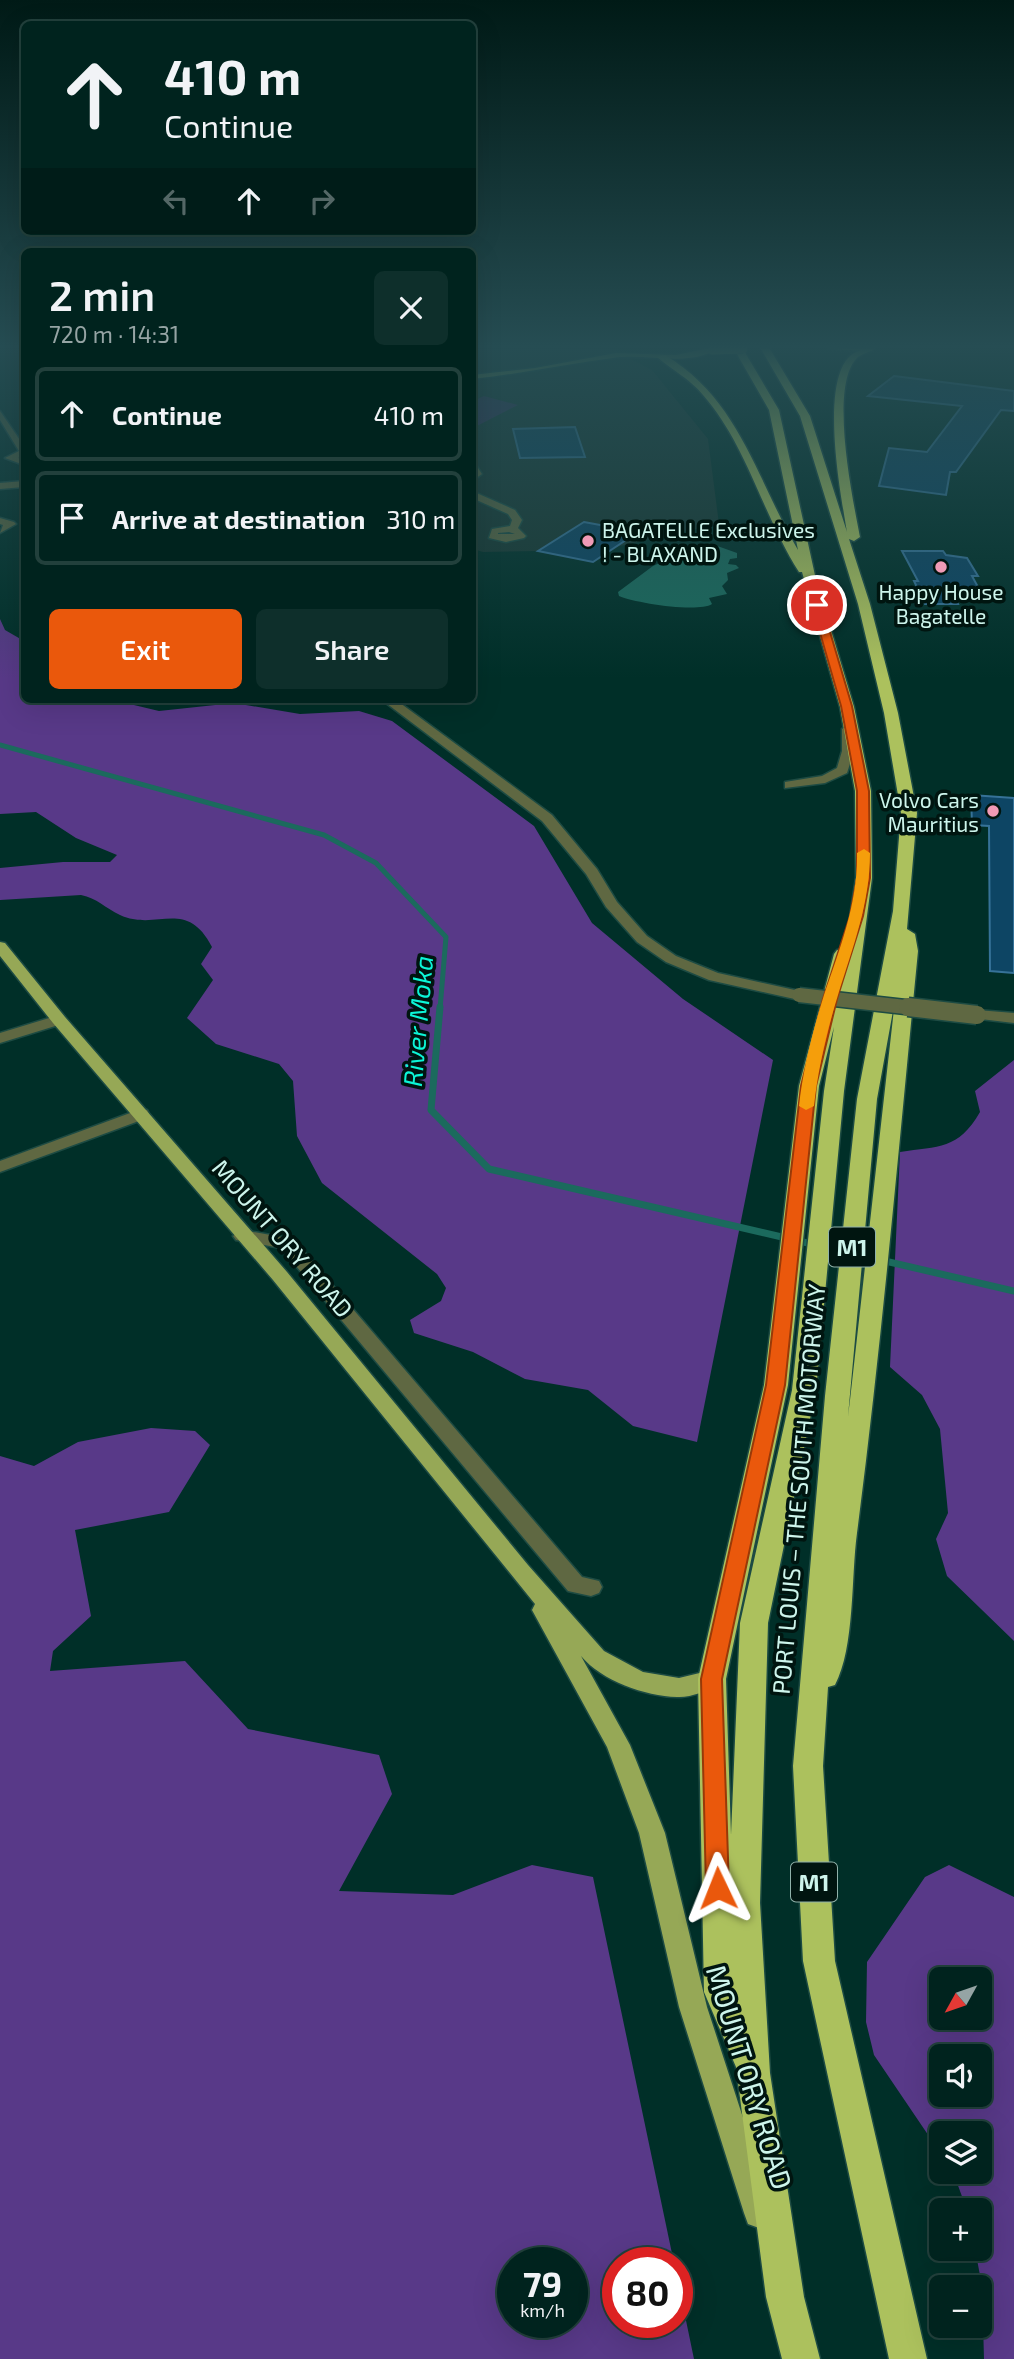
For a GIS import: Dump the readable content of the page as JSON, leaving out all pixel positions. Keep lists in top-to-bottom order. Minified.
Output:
{"streets":{"highway":["M1","PORT LOUIS – THE SOUTH MOTORWAY"],"main road":["MOUNT ORY ROAD"]},"crossings":[["MOUNT ORY ROAD","PORT LOUIS – THE SOUTH MOTORWAY"]],"water":["River Moka"],"places":["BAGATELLE Exclusives ! - BLAXAND","Happy House Bagatelle","Volvo Cars Mauritius"],"north":"bottom left","page":{"turn":["410 m","Continue"],"heading":["2 min","720 m · 14:31"],"list":[{"name":"Continue","value":"410 m"},{"name":"Arrive at destination","value":"310 m"}],"buttons":["Exit","Share"],"map_buttons":["+","−"],"speed":"79 km/h","limit":"80"}}
